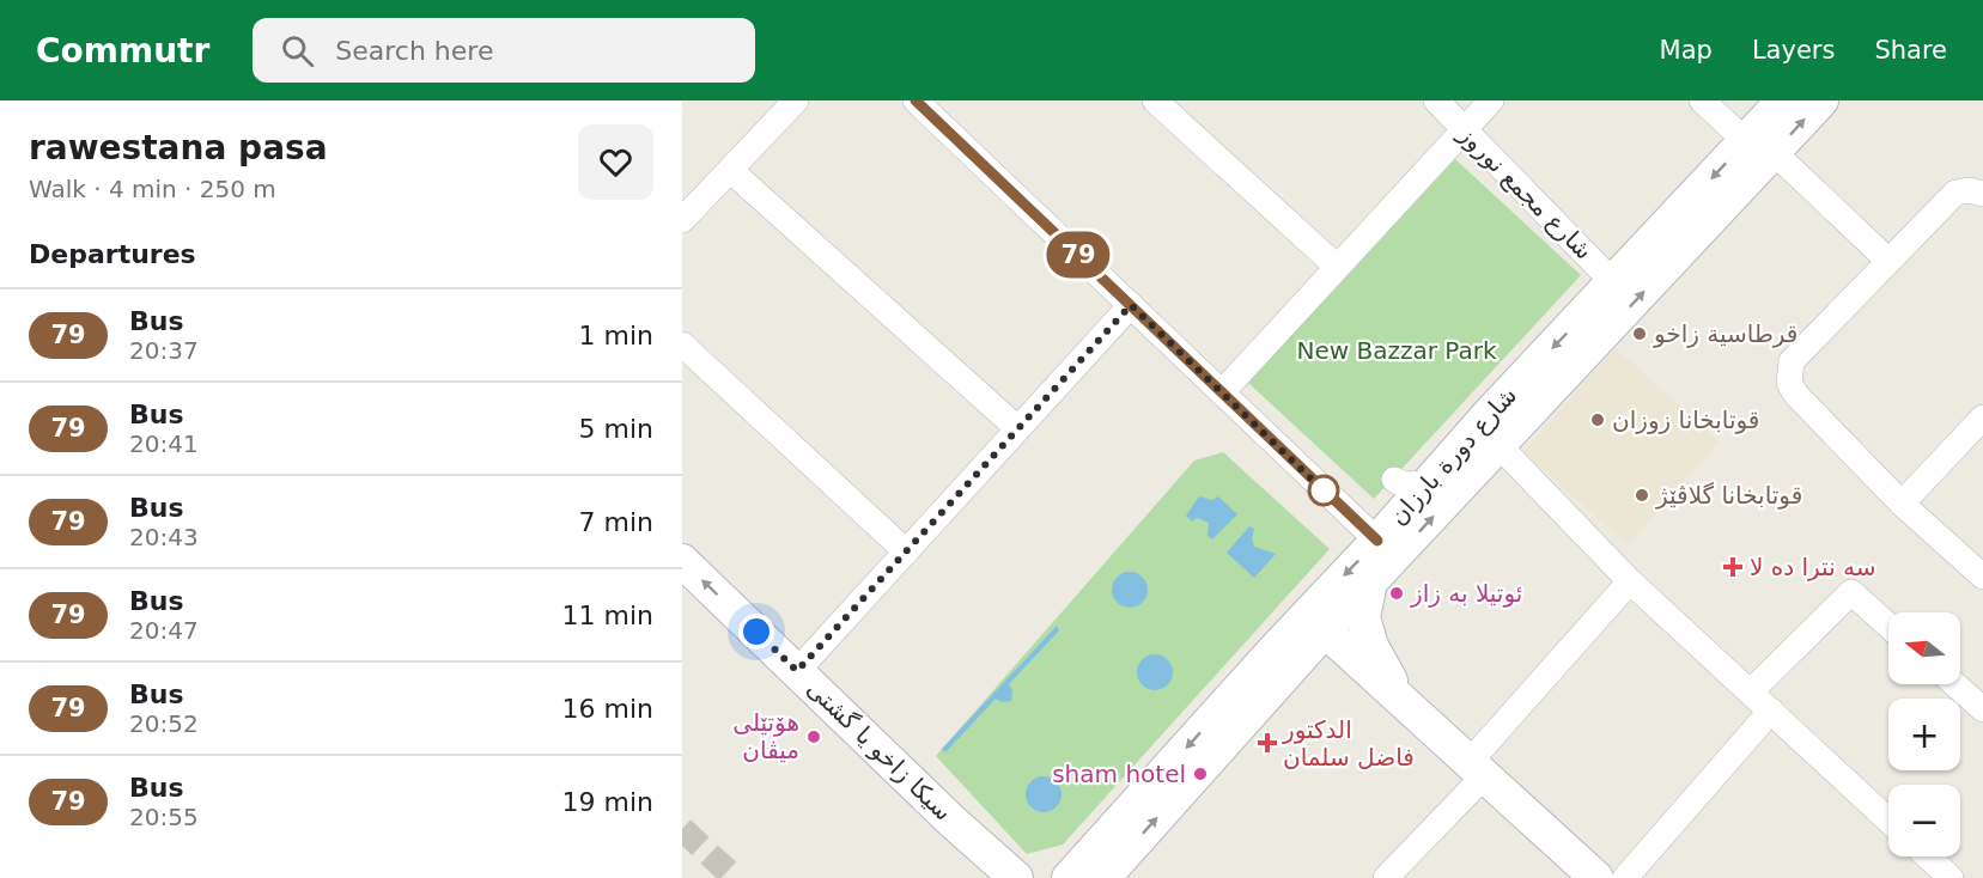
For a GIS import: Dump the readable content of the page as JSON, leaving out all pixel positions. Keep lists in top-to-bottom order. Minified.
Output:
{"streets":{"main road":["شارع دورة بارزان","سیکا زاخو یا گشتى"],"street":["شارع مجمع نوروز"]},"crossings":[["شارع مجمع نوروز","شارع دورة بارزان"]],"parks":["New Bazzar Park"],"places":{"other":["قرطاسية زاخو","قوتابخانا زوزان","قوتابخانا گلاڤێژ","ئوتيلا به زاز","هۆتێلی میڤان","sham hotel"],"health":["سه نترا ده لا","الدكتور فاضل سلمان"]},"lines":["bus line 79"],"north":"left","page":{"header":"Commutr","search":"Search here","nav":["Map","Layers","Share"],"heading":[["rawestana pasa","Walk · 4 min · 250 m"],"Departures"],"on_map":"79","list":[{"mark":"79","name":"Bus","note":"20:37","value":"1 min"},{"mark":"79","name":"Bus","note":"20:41","value":"5 min"},{"mark":"79","name":"Bus","note":"20:43","value":"7 min"},{"mark":"79","name":"Bus","note":"20:47","value":"11 min"},{"mark":"79","name":"Bus","note":"20:52","value":"16 min"},{"mark":"79","name":"Bus","note":"20:55","value":"19 min"}],"map_buttons":["+","−"]}}
